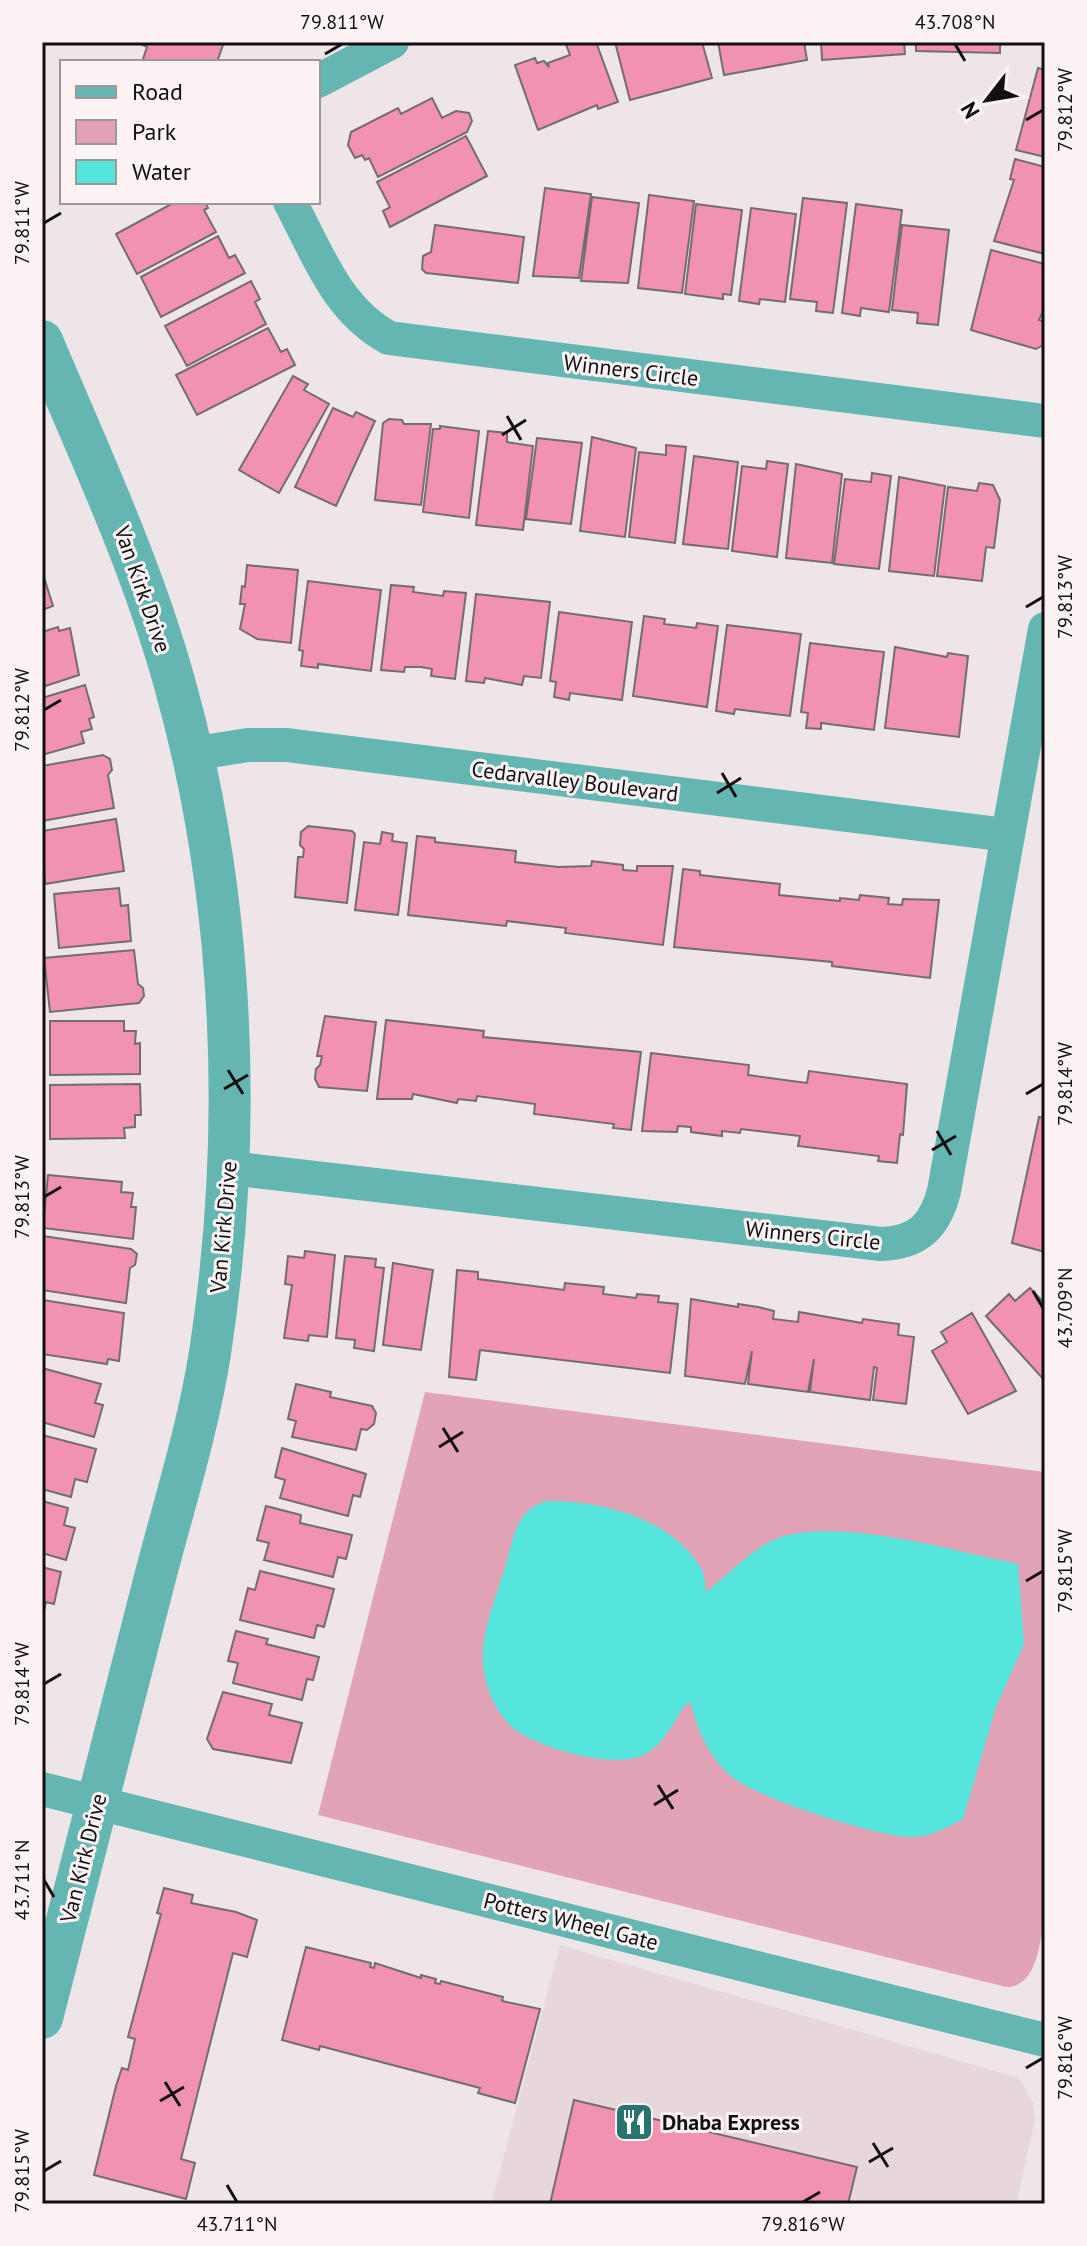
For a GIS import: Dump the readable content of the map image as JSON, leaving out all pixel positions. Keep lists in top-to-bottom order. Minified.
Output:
{"streets":{"street":["Winners Circle","Van Kirk Drive","Cedarvalley Boulevard","Potters Wheel Gate"]},"crossings":[["Winners Circle","Van Kirk Drive"],["Winners Circle","Cedarvalley Boulevard"],["Van Kirk Drive","Cedarvalley Boulevard"],["Van Kirk Drive","Potters Wheel Gate"]],"places":{"restaurant":["Dhaba Express"]},"legend":["Road","Park","Water"],"north":"bottom left","coordinates":["79.811°W","43.708°N","79.812°W","79.813°W","79.814°W","43.709°N","79.815°W","43.711°N","79.816°W"]}
